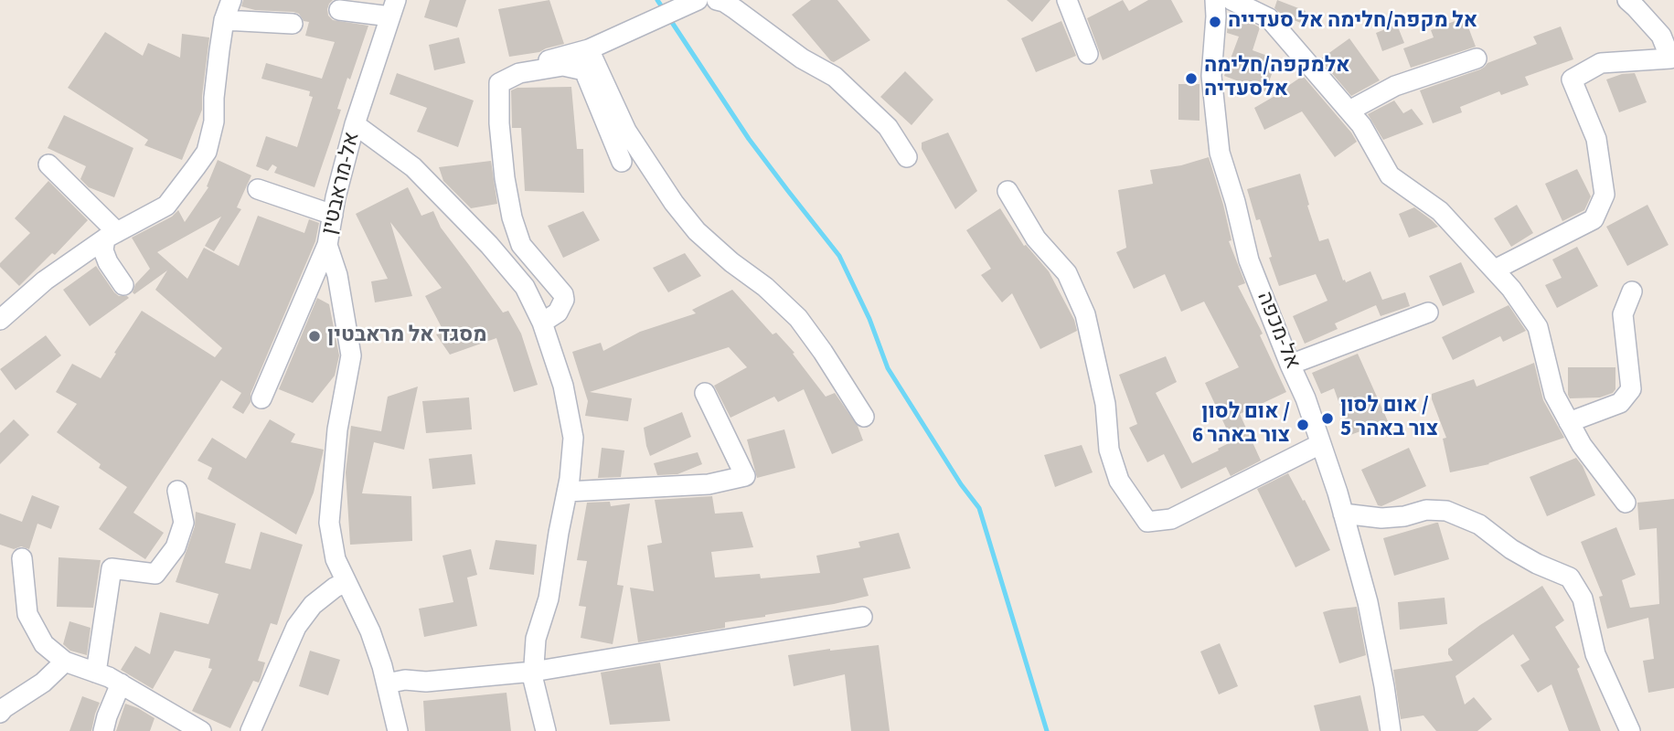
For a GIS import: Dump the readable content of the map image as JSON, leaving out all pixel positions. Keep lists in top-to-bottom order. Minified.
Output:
{"streets":{"street":["אל-מראבטין","אל-מכפה"]},"places":["אל מקפה/חלימה אל סעדייה","אלמקפה/חלימה אלסעדיה","מסגד אל מראבטין","אום לסון / צור באהר 5","אום לסון / צור באהר 6"]}
